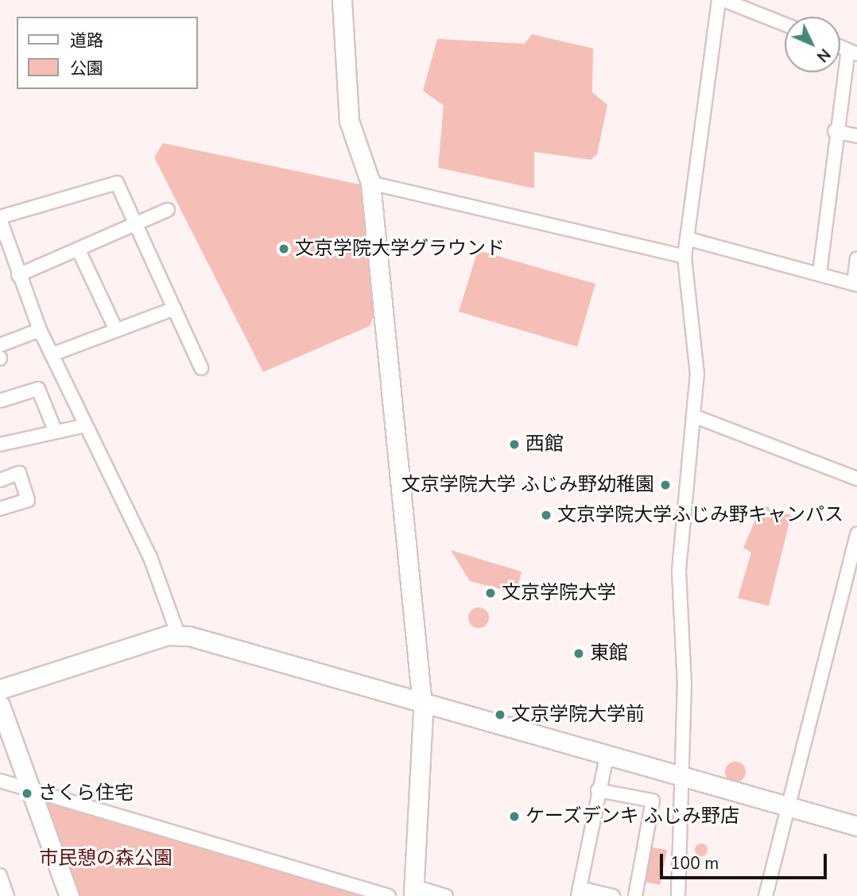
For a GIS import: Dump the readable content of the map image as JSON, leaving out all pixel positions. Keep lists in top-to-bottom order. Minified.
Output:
{"parks":["市民憩の森公園"],"places":["文京学院大学グラウンド","西館","文京学院大学 ふじみ野幼稚園","文京学院大学ふじみ野キャンパス","文京学院大学","東館","文京学院大学前","さくら住宅","ケーズデンキ ふじみ野店"],"legend":["道路","公園"],"scale_bar":"100 m","north":"bottom right"}
